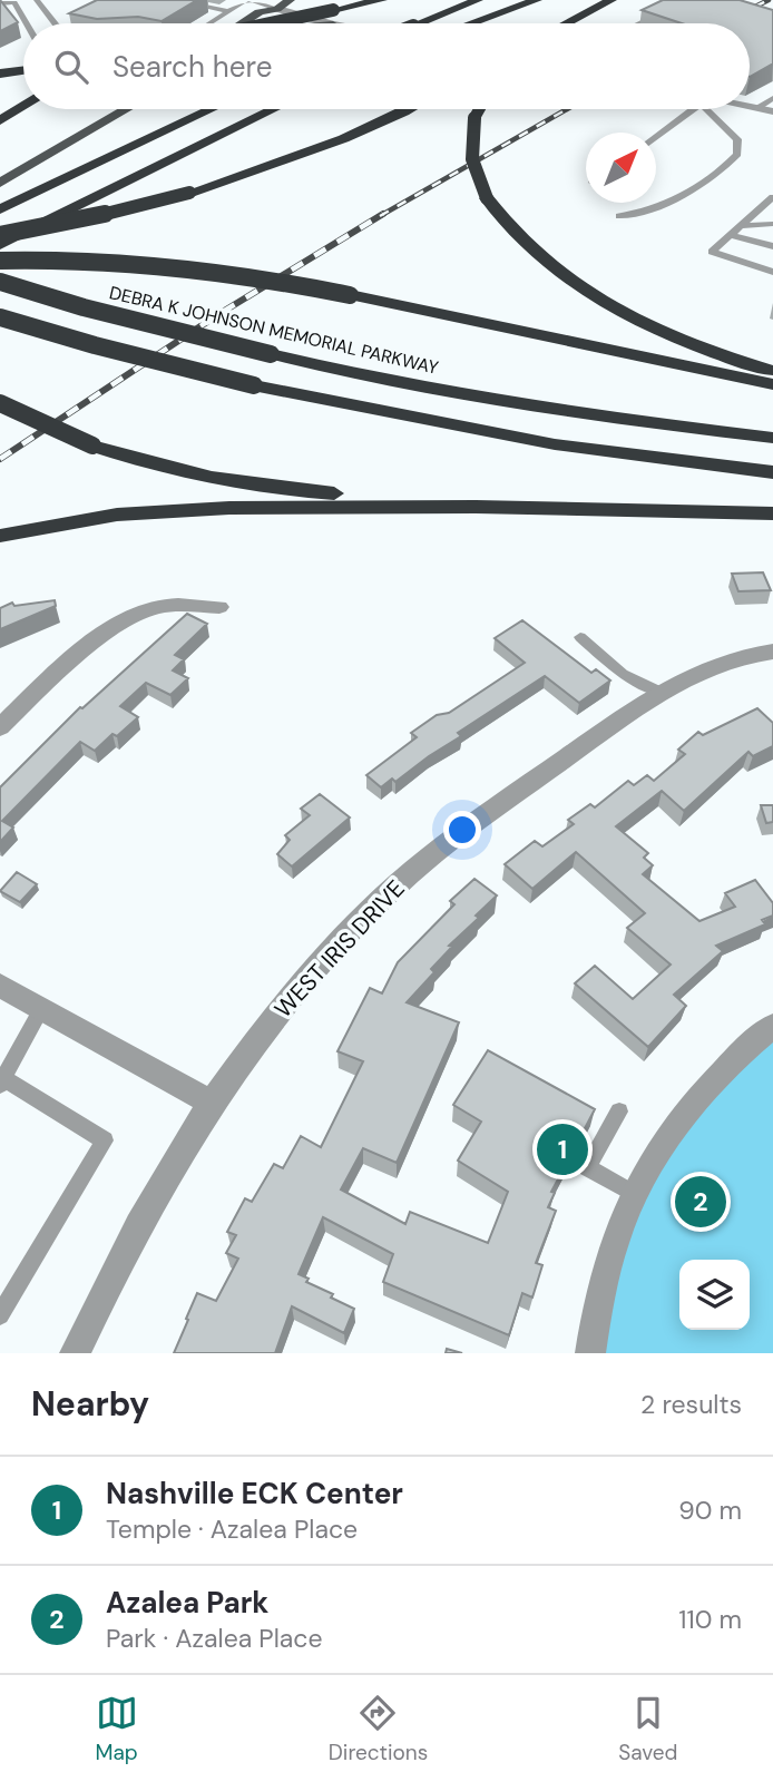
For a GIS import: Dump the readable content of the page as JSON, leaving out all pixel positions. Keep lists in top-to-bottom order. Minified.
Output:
{"streets":{"highway":["DEBRA K JOHNSON MEMORIAL PARKWAY"],"street":["WEST IRIS DRIVE"]},"north":"top right","page":{"search":"Search here","pins":["1","2"],"heading":["Nearby","2 results"],"list":[{"mark":"1","name":"Nashville ECK Center","note":"Temple · Azalea Place","value":"90 m"},{"mark":"2","name":"Azalea Park","note":"Park · Azalea Place","value":"110 m"}],"nav":["Map","Directions","Saved"]}}
